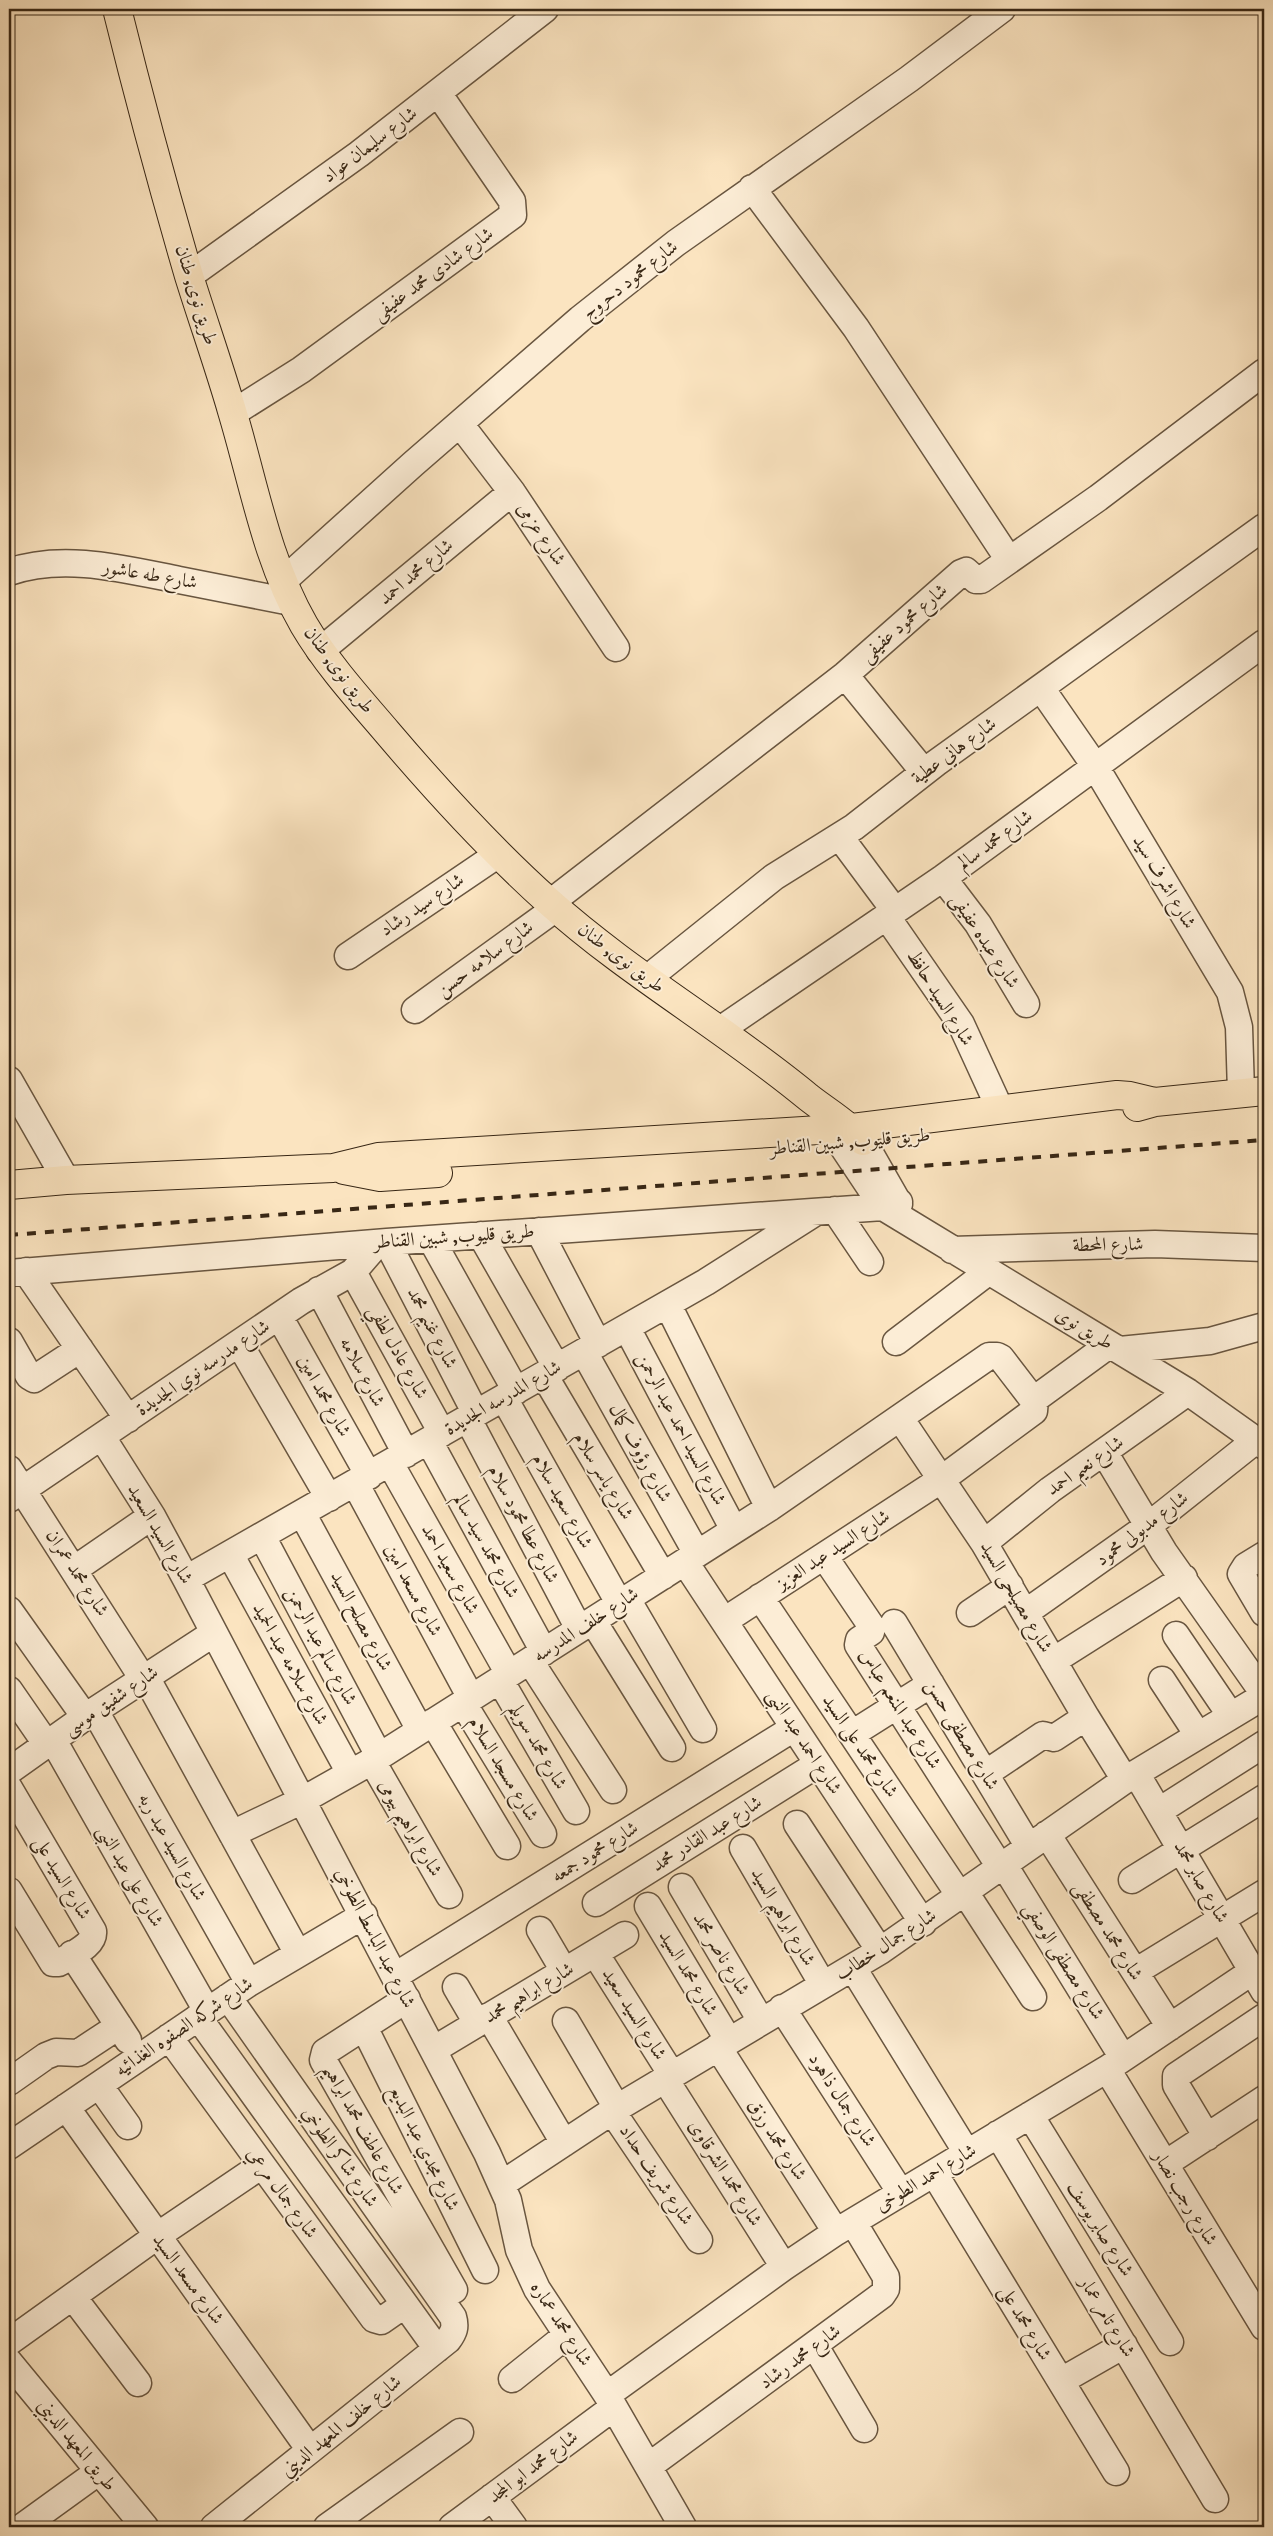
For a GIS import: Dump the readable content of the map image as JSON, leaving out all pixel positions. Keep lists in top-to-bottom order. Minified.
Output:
{"streets":{"main road":["طريق نوى, طنان","طريق قليوب, شبين القناطر"],"street":["شارع سليمان عواد","شارع شادى محمد عفيفى","شارع محمود دحروج","شارع عزمى","شارع محمد احمد","شارع طه عاشور","شارع محمود عفيفى","شارع هاني عطية","شارع محمد سالم","شارع اشرف سيد","شارع سيد رشاد","شارع عبده عفيفى","شارع سلامه حسن","شارع السيد حافظ","شارع المحطة","شارع غنيم محمد","طريق نوى","شارع عادل لطفي","شارع مدرسه نوي الجديدة","شارع سلامه","شارع محمد امين","شارع المدرسه الجديدة","شارع السيد احمد عبد الرحمن","شارع رؤوف كمال","شارع نعيم احمد","شارع ياسر سلام","شارع سعيد سلام","شارع عطا محمود سلام","شارع مدبولى محمود","شارع السيد السعيد","شارع محمد سيد سالم","شارع السيد عبد العزيز","شارع سعيد احمد","شارع محمد عمران","شارع مسعد امين","شارع مصيلحى السيد","شارع مصلح السيد","شارع خلف المدرسه","شارع سالم عبد الرحمن","شارع سلامه عبد الحميد","شارع شفيق موسى","شارع عبد المنعم عباس","شارع مصطفى حسن","شارع احمد عبد النبى","شارع محمد سويلم","شارع محمد على السيد","شارع مسجد السلام","شارع ابراهيم بيومى","شارع عبد القادر محمد","شارع السيد عبد ربه","شارع محمود جمعه","شارع على عبد النبى","شارع السيد على","شارع صابر محمد","شارع ابراهيم السيد","شارع محمد مصطفى","شارع عبد الباسط الطوخي","شارع جمال خطاب","شارع ناصر محمد","شارع مصطفى الوصفي","شارع محمد السيد","شارع ابراهيم محمد","شارع السيد سعيد","شارع شركه الصفوه الغذائيه","شارع جمال ذاهود","شارع عاطف محمد ابراهيم","شارع محمد رزق","شارع مجدي عبد البديع","شارع شاكر الطوخي","شارع محمد الشرقاوى","شارع شريف حداد","شارع احمد الطوخى","شارع جمال مرعي","شارع رجب نصار","شارع صابر يوسف","شارع مسعد السيد","شارع تامر عمار","شارع محمد على","شارع محمد عماره","شارع محمد رشاد","شارع خلف المعهد الديني","طريق المعهد الديني","شارع محمد ابو المجد"]},"crossings":[["شارع سليمان عواد","شارع شادى محمد عفيفى"],["شارع سليمان عواد","طريق نوى, طنان"],["شارع شادى محمد عفيفى","طريق نوى, طنان"],["شارع محمود دحروج","طريق نوى, طنان"],["شارع محمود دحروج","شارع عزمى"],["شارع محمود دحروج","شارع طه عاشور"],["طريق نوى, طنان","شارع محمد احمد"],["طريق نوى, طنان","شارع طه عاشور"],["طريق نوى, طنان","شارع محمود عفيفى"],["طريق نوى, طنان","شارع هاني عطية"],["طريق نوى, طنان","شارع محمد سالم"],["طريق نوى, طنان","شارع سيد رشاد"],["طريق نوى, طنان","شارع سلامه حسن"],["طريق نوى, طنان","طريق قليوب, شبين القناطر"],["طريق نوى, طنان","طريق نوى"],["شارع عزمى","شارع محمد احمد"],["شارع محمود عفيفى","شارع سلامه حسن"],["شارع هاني عطية","شارع اشرف سيد"],["شارع هاني عطية","شارع السيد حافظ"],["شارع محمد سالم","شارع اشرف سيد"],["شارع محمد سالم","شارع عبده عفيفى"],["شارع محمد سالم","شارع السيد حافظ"],["شارع اشرف سيد","طريق قليوب, شبين القناطر"],["شارع السيد حافظ","طريق قليوب, شبين القناطر"],["طريق قليوب, شبين القناطر","شارع غنيم محمد"],["طريق قليوب, شبين القناطر","طريق نوى"],["طريق قليوب, شبين القناطر","شارع مدرسه نوي الجديدة"],["طريق قليوب, شبين القناطر","شارع المدرسه الجديدة"],["طريق قليوب, شبين القناطر","شارع رؤوف كمال"],["طريق قليوب, شبين القناطر","شارع ياسر سلام"],["طريق قليوب, شبين القناطر","شارع سعيد سلام"],["شارع المحطة","طريق نوى"],["شارع غنيم محمد","شارع مدرسه نوي الجديدة"],["شارع غنيم محمد","شارع المدرسه الجديدة"],["شارع غنيم محمد","شارع عطا محمود سلام"],["طريق نوى","شارع نعيم احمد"],["طريق نوى","شارع مدبولى محمود"],["شارع عادل لطفي","شارع مدرسه نوي الجديدة"],["شارع عادل لطفي","شارع المدرسه الجديدة"],["شارع عادل لطفي","شارع محمد سيد سالم"],["شارع مدرسه نوي الجديدة","شارع سلامه"],["شارع مدرسه نوي الجديدة","شارع محمد امين"],["شارع مدرسه نوي الجديدة","شارع السيد السعيد"],["شارع مدرسه نوي الجديدة","شارع محمد عمران"],["شارع سلامه","شارع محمد امين"],["شارع سلامه","شارع المدرسه الجديدة"],["شارع سلامه","شارع سعيد احمد"],["شارع سلامه","شارع مسعد امين"],["شارع محمد امين","شارع المدرسه الجديدة"],["شارع محمد امين","شارع سعيد احمد"],["شارع محمد امين","شارع مسعد امين"],["شارع المدرسه الجديدة","شارع السيد احمد عبد الرحمن"],["شارع المدرسه الجديدة","شارع رؤوف كمال"],["شارع المدرسه الجديدة","شارع ياسر سلام"],["شارع المدرسه الجديدة","شارع سعيد سلام"],["شارع المدرسه الجديدة","شارع عطا محمود سلام"],["شارع المدرسه الجديدة","شارع السيد السعيد"],["شارع المدرسه الجديدة","شارع محمد سيد سالم"],["شارع المدرسه الجديدة","شارع سعيد احمد"],["شارع المدرسه الجديدة","شارع مسعد امين"],["شارع المدرسه الجديدة","شارع مصلح السيد"],["شارع المدرسه الجديدة","شارع سالم عبد الرحمن"],["شارع المدرسه الجديدة","شارع سلامه عبد الحميد"],["شارع السيد احمد عبد الرحمن","شارع خلف المدرسه"],["شارع رؤوف كمال","شارع خلف المدرسه"],["شارع رؤوف كمال","شارع احمد عبد النبى"],["شارع نعيم احمد","شارع مصيلحى السيد"],["شارع ياسر سلام","شارع خلف المدرسه"],["شارع سعيد سلام","شارع خلف المدرسه"],["شارع عطا محمود سلام","شارع خلف المدرسه"],["شارع مدبولى محمود","شارع مصيلحى السيد"],["شارع السيد السعيد","شارع شفيق موسى"],["شارع السيد السعيد","شارع عبد الباسط الطوخي"],["شارع محمد سيد سالم","شارع سعيد احمد"],["شارع محمد سيد سالم","شارع خلف المدرسه"],["شارع محمد سيد سالم","شارع محمد سويلم"],["شارع السيد عبد العزيز","شارع مصيلحى السيد"],["شارع السيد عبد العزيز","شارع خلف المدرسه"],["شارع السيد عبد العزيز","شارع عبد المنعم عباس"],["شارع السيد عبد العزيز","شارع احمد عبد النبى"],["شارع السيد عبد العزيز","شارع محمد على السيد"],["شارع سعيد احمد","شارع مسعد امين"],["شارع سعيد احمد","شارع خلف المدرسه"],["شارع سعيد احمد","شارع محمد سويلم"],["شارع محمد عمران","شارع خلف المدرسه"],["شارع محمد عمران","شارع شفيق موسى"],["شارع محمد عمران","شارع شركه الصفوه الغذائيه"],["شارع مسعد امين","شارع خلف المدرسه"],["شارع مسعد امين","شارع مسجد السلام"],["شارع مصيلحى السيد","شارع خلف المدرسه"],["شارع مصيلحى السيد","شارع صابر محمد"],["شارع مصيلحى السيد","شارع جمال خطاب"],["شارع مصلح السيد","شارع خلف المدرسه"],["شارع خلف المدرسه","شارع سالم عبد الرحمن"],["شارع خلف المدرسه","شارع سلامه عبد الحميد"],["شارع خلف المدرسه","شارع احمد عبد النبى"],["شارع خلف المدرسه","شارع محمد سويلم"],["شارع خلف المدرسه","شارع مسجد السلام"],["شارع خلف المدرسه","شارع ابراهيم بيومى"],["شارع خلف المدرسه","شارع عبد الباسط الطوخي"],["شارع سالم عبد الرحمن","شارع سلامه عبد الحميد"],["شارع سالم عبد الرحمن","شارع ابراهيم بيومى"],["شارع سلامه عبد الحميد","شارع ابراهيم بيومى"],["شارع شفيق موسى","شارع السيد عبد ربه"],["شارع شفيق موسى","شارع على عبد النبى"],["شارع شفيق موسى","شارع عبد الباسط الطوخي"],["شارع عبد المنعم عباس","شارع جمال خطاب"],["شارع عبد المنعم عباس","شارع مصطفى الوصفي"],["شارع مصطفى حسن","شارع محمد مصطفى"],["شارع مصطفى حسن","شارع جمال خطاب"],["شارع احمد عبد النبى","شارع عبد القادر محمد"],["شارع احمد عبد النبى","شارع محمود جمعه"],["شارع احمد عبد النبى","شارع جمال خطاب"],["شارع محمد على السيد","شارع جمال خطاب"],["شارع السيد عبد ربه","شارع على عبد النبى"],["شارع السيد عبد ربه","شارع شركه الصفوه الغذائيه"],["شارع السيد عبد ربه","شارع شاكر الطوخي"],["شارع محمود جمعه","شارع عبد الباسط الطوخي"],["شارع محمود جمعه","شارع عاطف محمد ابراهيم"],["شارع على عبد النبى","شارع شركه الصفوه الغذائيه"],["شارع على عبد النبى","شارع شاكر الطوخي"],["شارع صابر محمد","شارع جمال خطاب"],["شارع صابر محمد","شارع احمد الطوخى"],["شارع ابراهيم السيد","شارع جمال خطاب"],["شارع محمد مصطفى","شارع جمال خطاب"],["شارع محمد مصطفى","شارع احمد الطوخى"],["شارع عبد الباسط الطوخي","شارع جمال خطاب"],["شارع عبد الباسط الطوخي","شارع ابراهيم محمد"],["شارع عبد الباسط الطوخي","شارع شركه الصفوه الغذائيه"],["شارع عبد الباسط الطوخي","شارع عاطف محمد ابراهيم"],["شارع عبد الباسط الطوخي","شارع محمد عماره"],["شارع جمال خطاب","شارع ناصر محمد"],["شارع جمال خطاب","شارع مصطفى الوصفي"],["شارع جمال خطاب","شارع محمد السيد"],["شارع جمال خطاب","شارع السيد سعيد"],["شارع جمال خطاب","شارع جمال ذاهود"],["شارع جمال خطاب","شارع محمد رزق"],["شارع جمال خطاب","شارع محمد الشرقاوى"],["شارع جمال خطاب","شارع شريف حداد"],["شارع ناصر محمد","شارع جمال ذاهود"],["شارع مصطفى الوصفي","شارع احمد الطوخى"],["شارع مصطفى الوصفي","شارع رجب نصار"],["شارع محمد السيد","شارع محمد رزق"],["شارع ابراهيم محمد","شارع السيد سعيد"],["شارع السيد سعيد","شارع محمد الشرقاوى"],["شارع شركه الصفوه الغذائيه","شارع شاكر الطوخي"],["شارع شركه الصفوه الغذائيه","شارع جمال مرعي"],["شارع شركه الصفوه الغذائيه","شارع مسعد السيد"],["شارع جمال ذاهود","شارع احمد الطوخى"],["شارع عاطف محمد ابراهيم","شارع مجدي عبد البديع"],["شارع عاطف محمد ابراهيم","شارع شاكر الطوخي"],["شارع عاطف محمد ابراهيم","شارع خلف المعهد الديني"],["شارع محمد رزق","شارع احمد الطوخى"],["شارع محمد رزق","شارع محمد رشاد"],["شارع شاكر الطوخي","شارع خلف المعهد الديني"],["شارع محمد الشرقاوى","شارع احمد الطوخى"],["شارع احمد الطوخى","شارع رجب نصار"],["شارع احمد الطوخى","شارع صابر يوسف"],["شارع احمد الطوخى","شارع تامر عمار"],["شارع احمد الطوخى","شارع محمد على"],["شارع احمد الطوخى","شارع محمد عماره"],["شارع احمد الطوخى","شارع محمد رشاد"],["شارع احمد الطوخى","شارع محمد ابو المجد"],["شارع مسعد السيد","شارع خلف المعهد الديني"],["شارع محمد عماره","شارع محمد رشاد"],["شارع محمد عماره","شارع محمد ابو المجد"]]}
